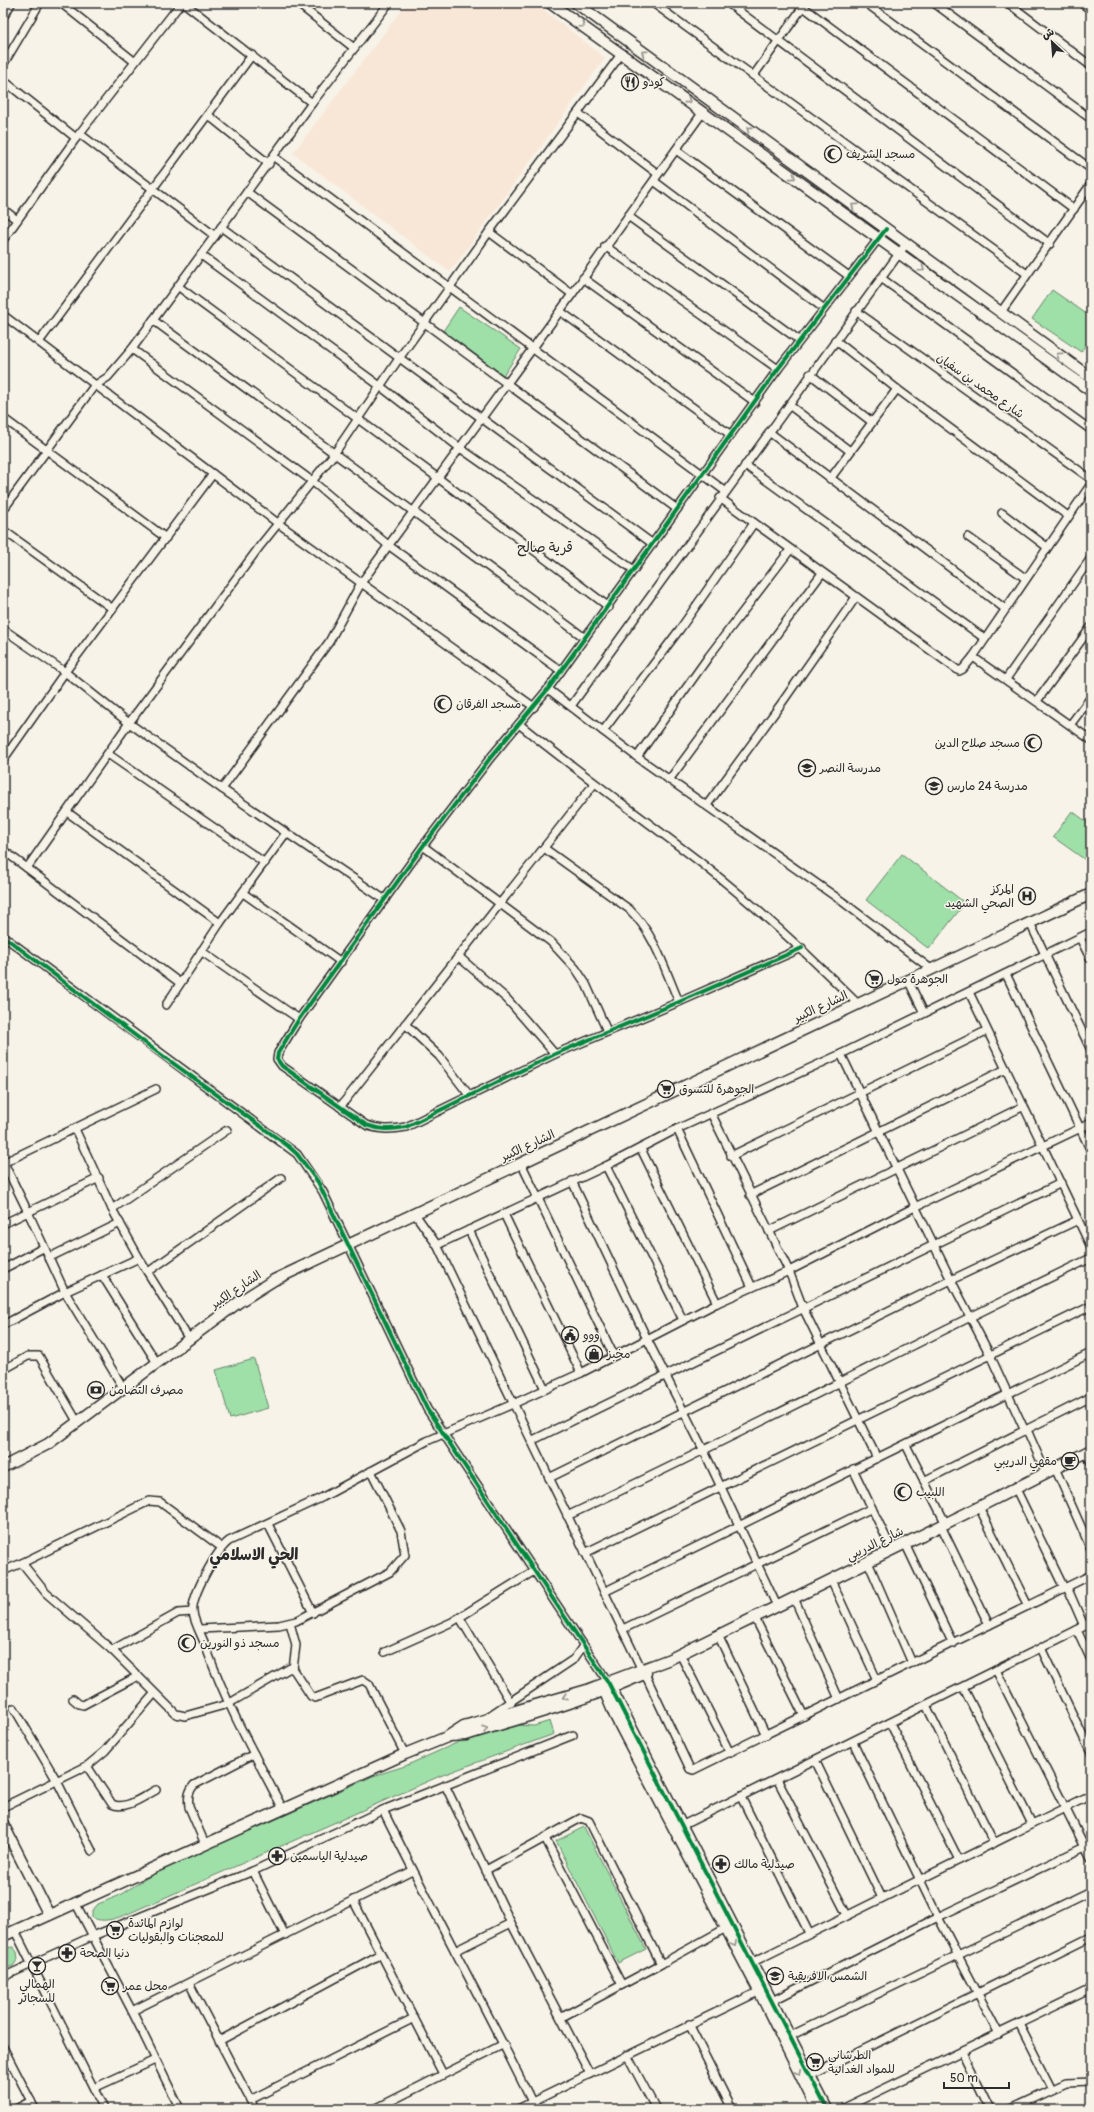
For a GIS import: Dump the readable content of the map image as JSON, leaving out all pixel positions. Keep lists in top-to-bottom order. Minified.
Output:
{"streets":{"street":["شارع محمد بن سفيان","الشارع الكبير","شارع الدريبي"]},"districts":["قرية صالح","الحي الاسلامي"],"places":{"restaurant":["كودو"],"mosque":["مسجد الشريف","مسجد الفرقان","مسجد صلاح الدين","اللبيب","مسجد ذو النورين"],"school or university":["مدرسة النصر","مدرسة 24 مارس","الشمس الافريقية"],"hospital":["المركز الصحي الشهيد"],"supermarket":["الجوهرة مول","الجوهرة للتسوق","لوازم المائدة للمعجنات والبقوليات","محل عمر","الطرشاني للمواد الغدائية"],"public building":["ووو"],"shop":["مخبز"],"bank":["مصرف التضامن"],"cafe":["مقهي الدريبي"],"pharmacy":["صيدلية الياسمين","صيدلية مالك","دنيا الصحة"],"bar":["الهمالي للسجائر"]},"scale_bar":"50 m","north":"top left"}
